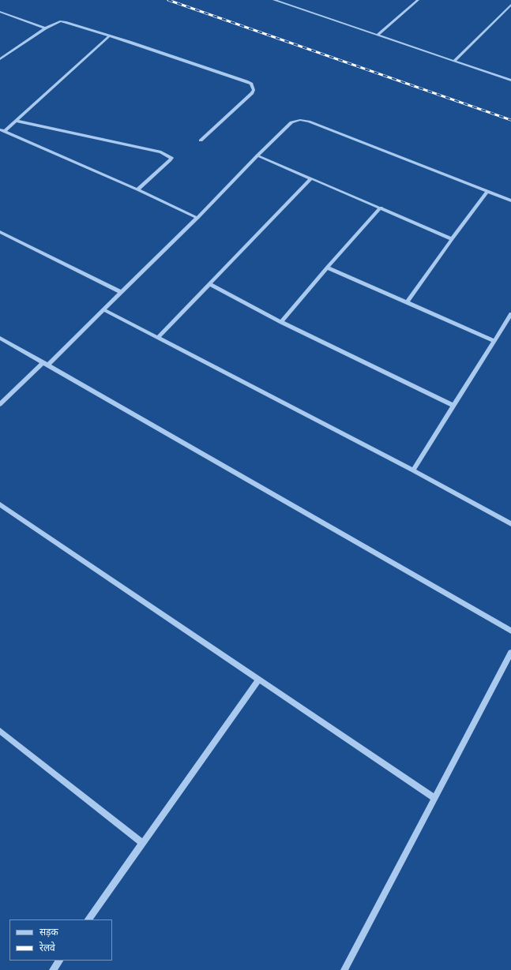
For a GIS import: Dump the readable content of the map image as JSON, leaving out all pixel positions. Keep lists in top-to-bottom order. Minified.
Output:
{"legend":["सड़क","रेलवे"]}
